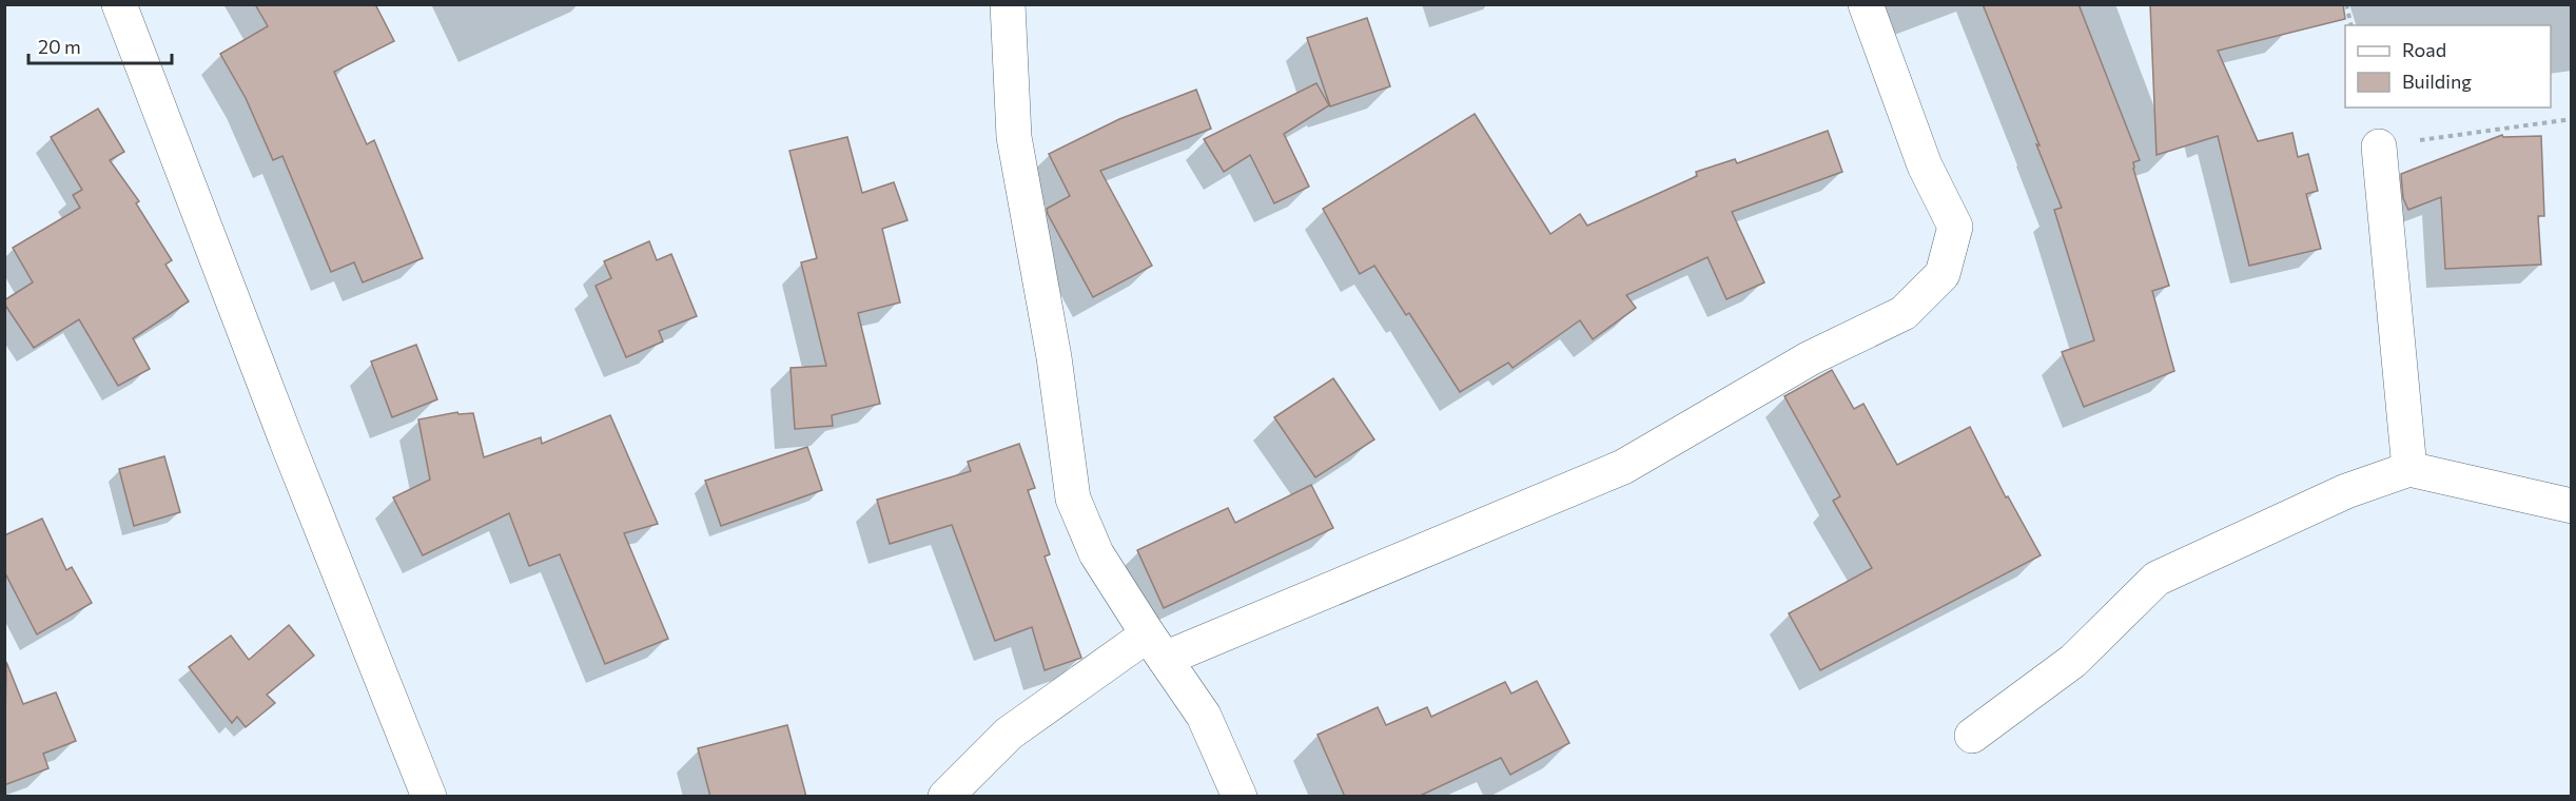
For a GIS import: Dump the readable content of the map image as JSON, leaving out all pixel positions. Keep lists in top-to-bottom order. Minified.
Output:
{"legend":["Road","Building"],"scale_bar":"20 m"}
